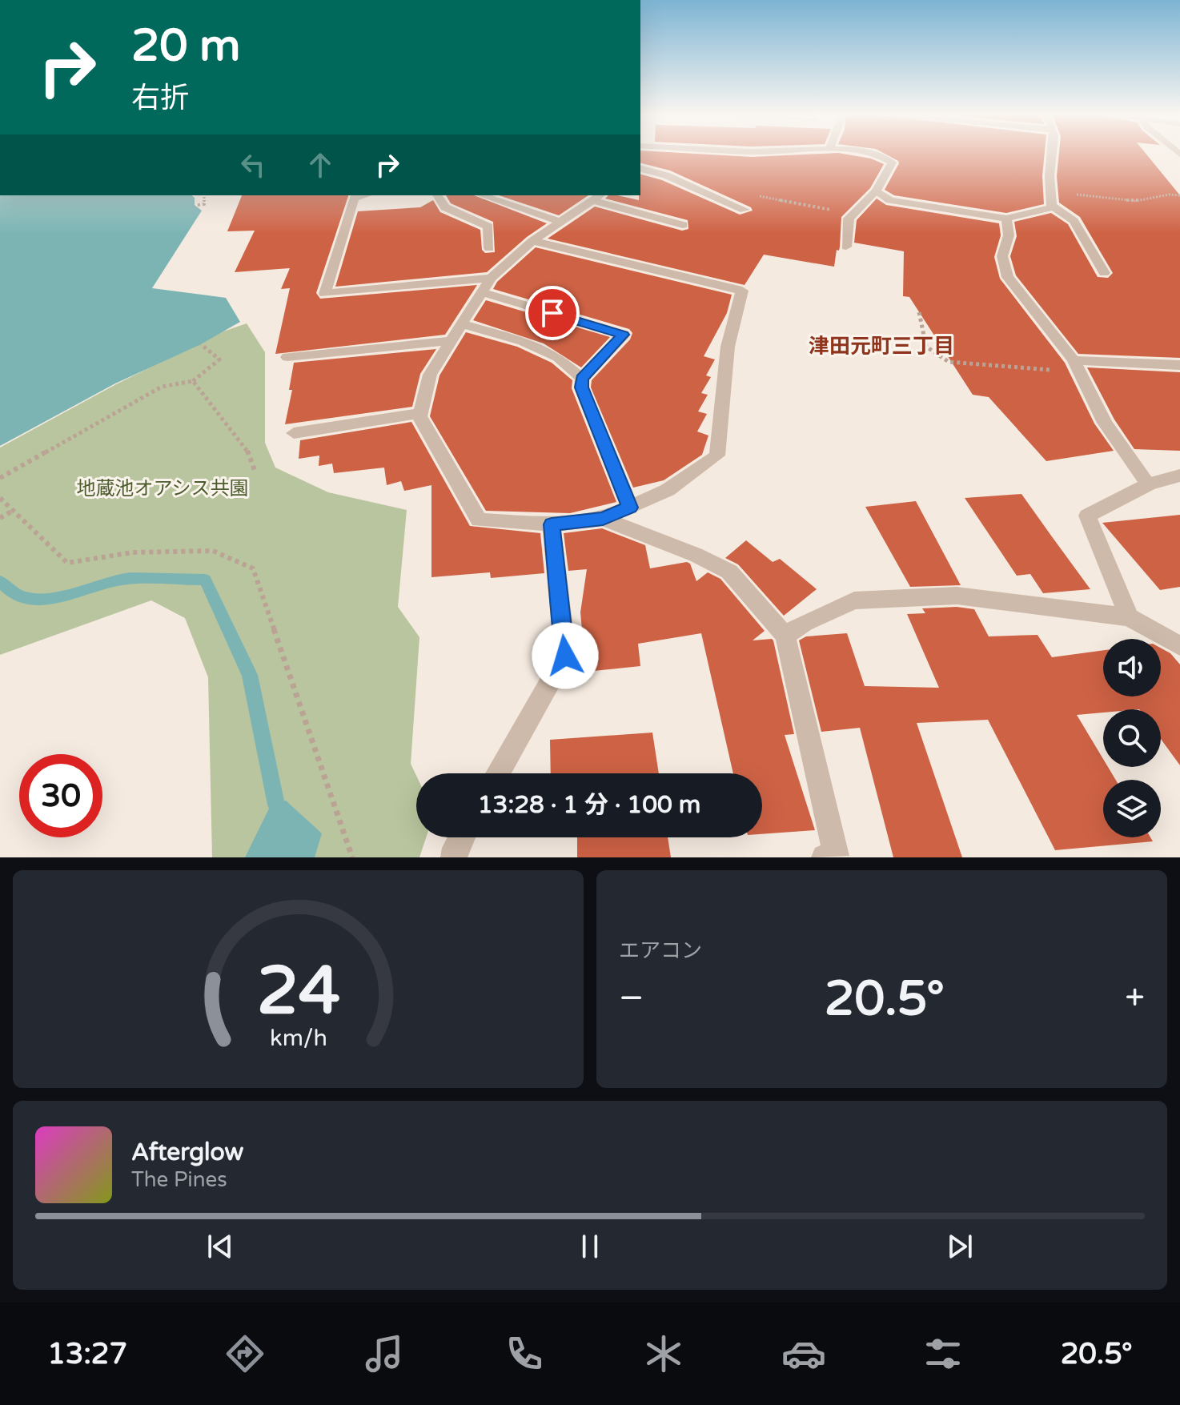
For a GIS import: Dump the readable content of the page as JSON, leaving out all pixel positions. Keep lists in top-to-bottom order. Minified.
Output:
{"districts":["津田元町三丁目"],"parks":["地蔵池オアシス共園"],"page":{"turn":["20 m","右折"],"limit":"30","trip":"13:28 · 1 分 · 100 m","tile":"エアコン","heat":["−","20.5°","+"],"song":["Afterglow","The Pines"],"tabs":["13:27","20.5°"],"gauge":["24","km/h"]}}
